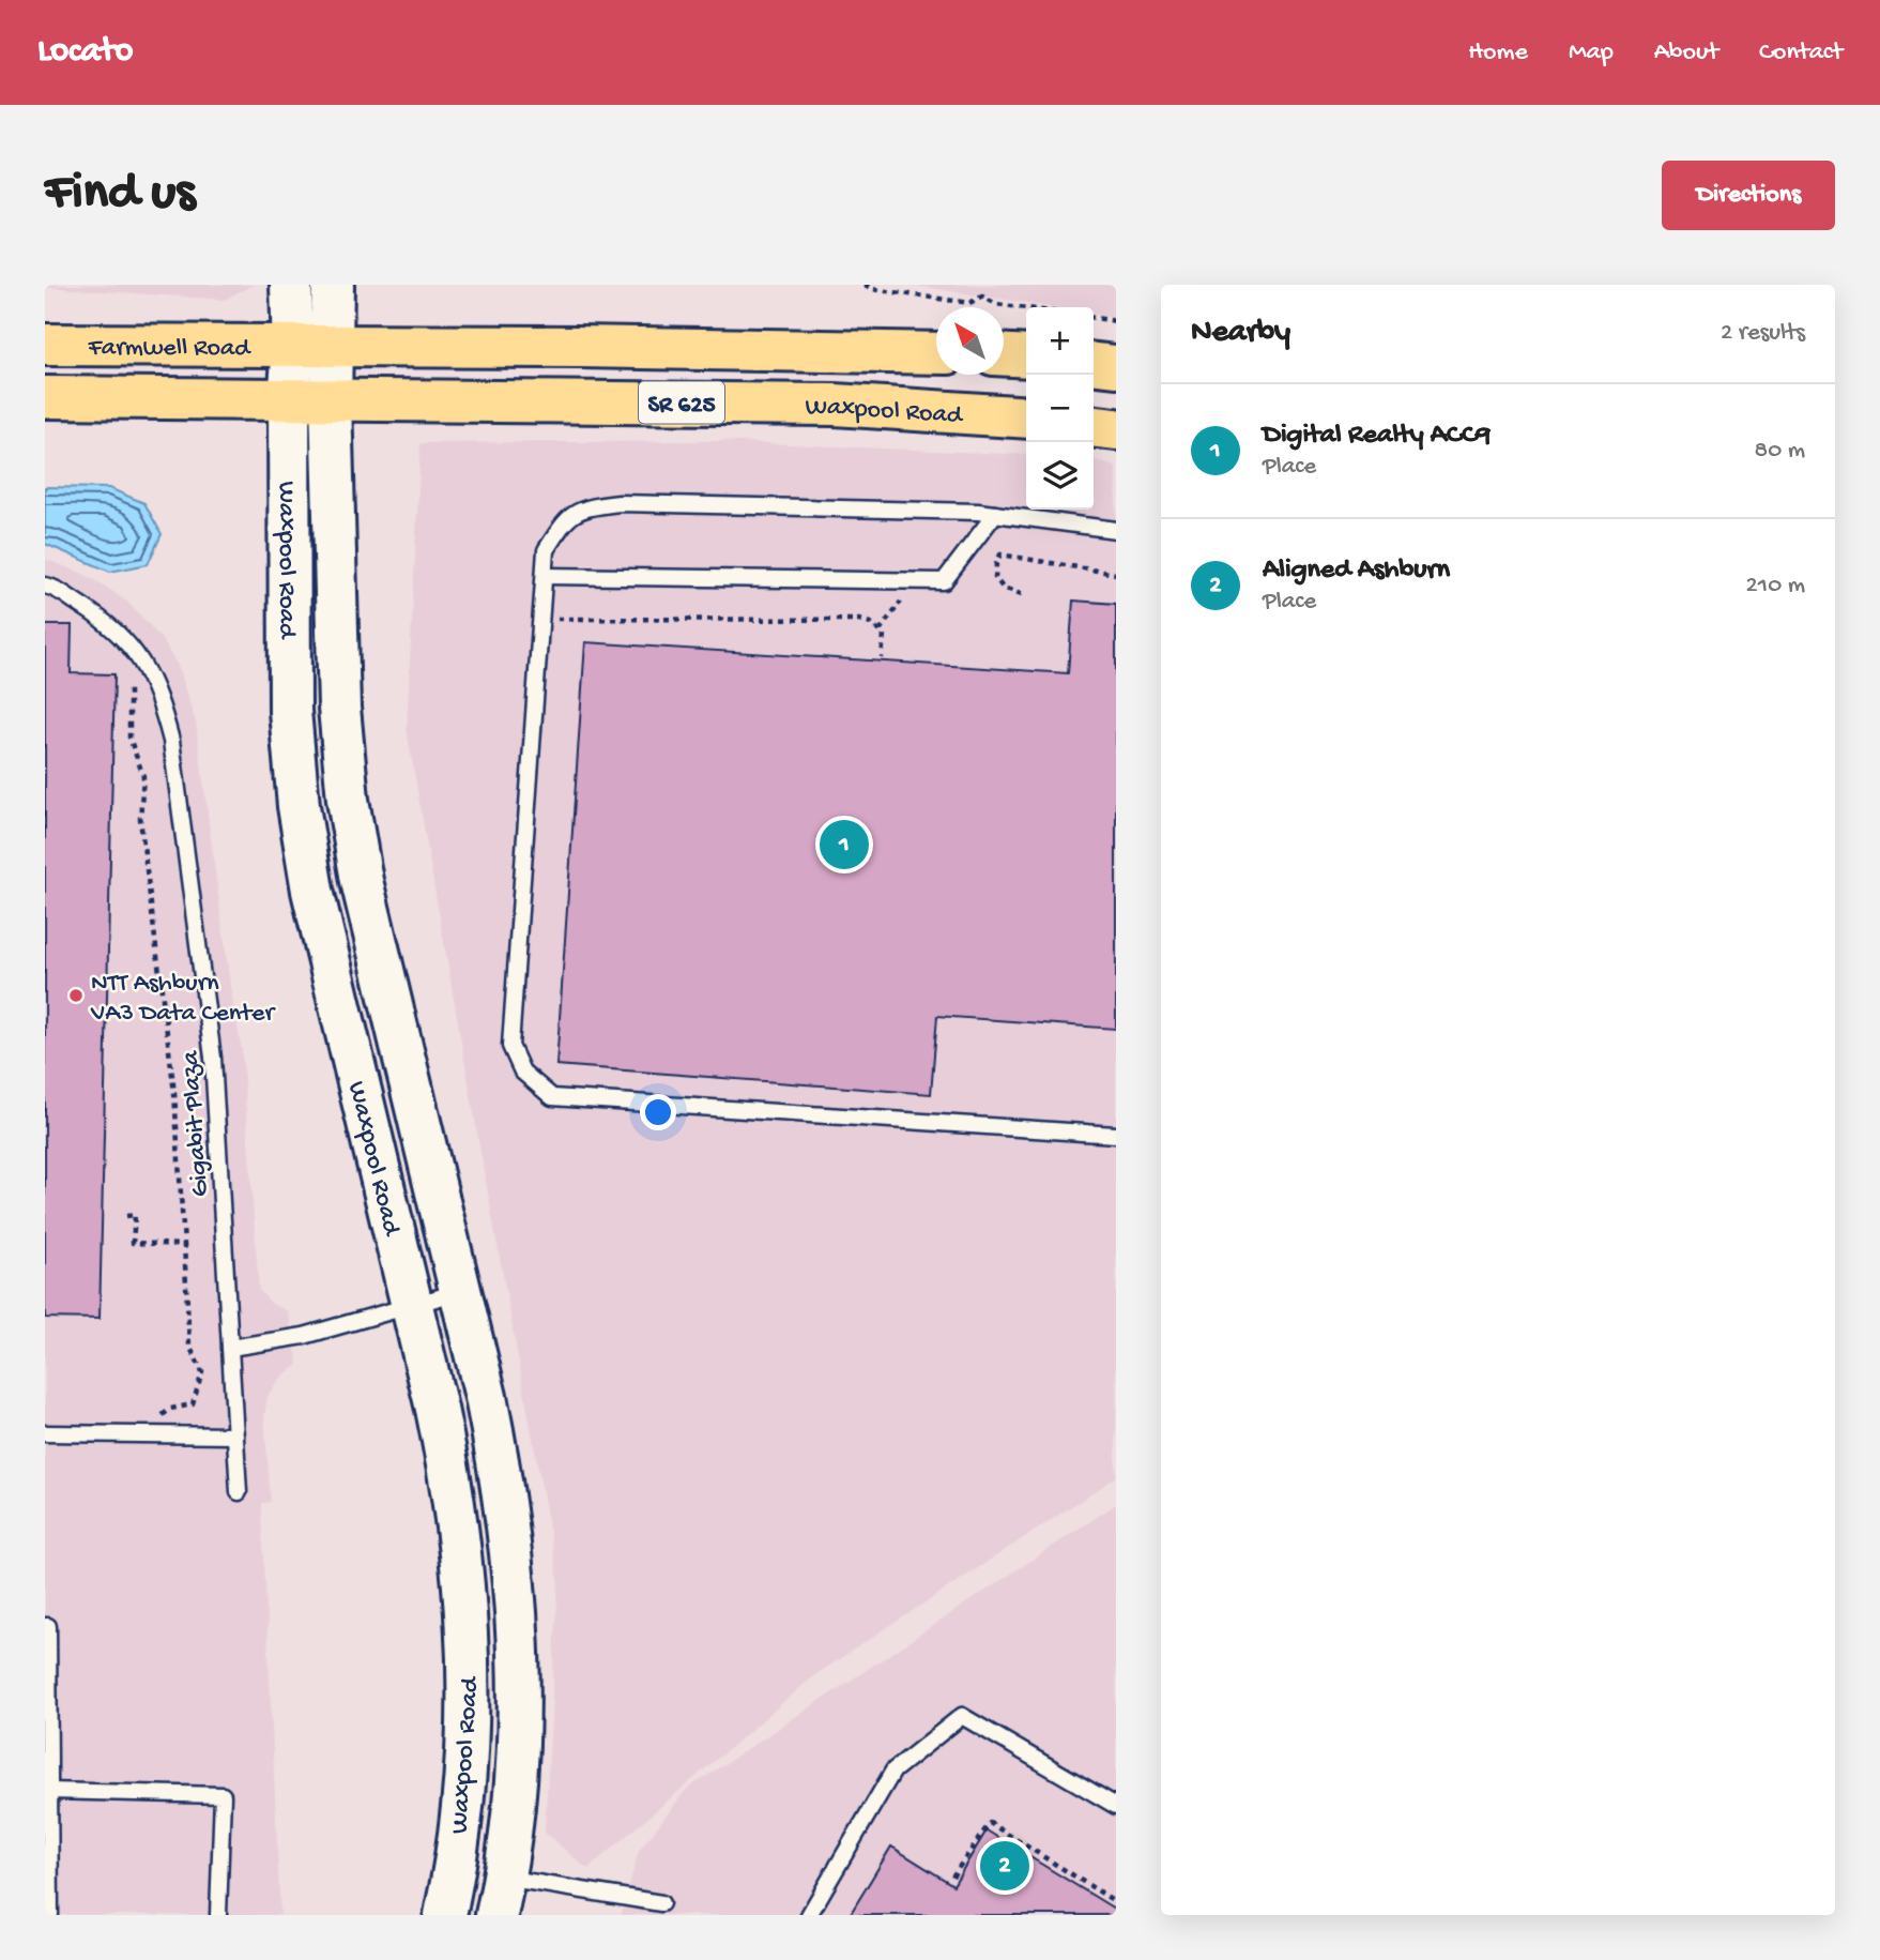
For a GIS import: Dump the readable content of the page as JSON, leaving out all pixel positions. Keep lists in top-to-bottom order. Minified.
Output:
{"streets":{"main road":["Farmwell Road","SR 625","Waxpool Road"],"lane":["Gigabit Plaza"]},"crossings":[["Farmwell Road","Waxpool Road"]],"places":["NTT Ashburn VA3 Data Center"],"north":"top left","page":{"header":"Locato","nav":["Home","Map","About","Contact"],"buttons":"Directions","title":"Find us","heading":["Nearby","2 results"],"map_buttons":["+","−"],"list":[{"mark":"1","name":"Digital Realty ACC9","note":"Place","value":"80 m"},{"mark":"2","name":"Aligned Ashburn","note":"Place","value":"210 m"}],"pins":["1","2"]}}
